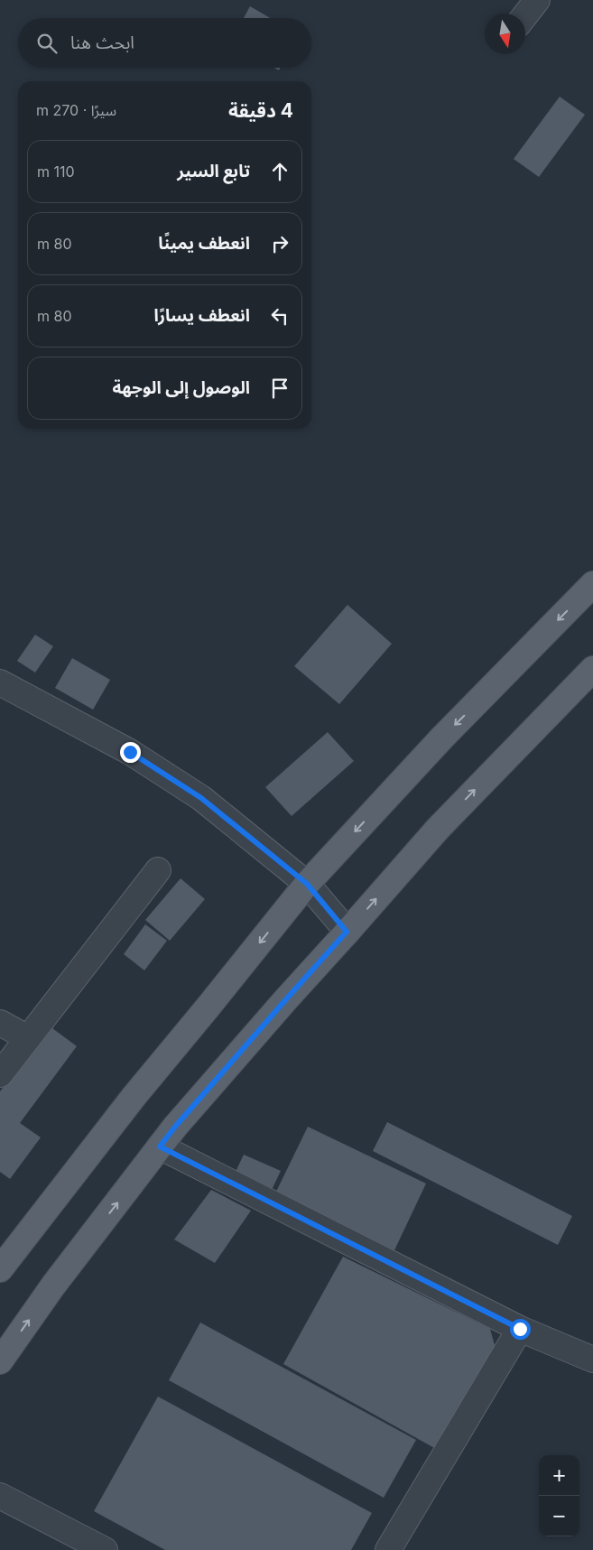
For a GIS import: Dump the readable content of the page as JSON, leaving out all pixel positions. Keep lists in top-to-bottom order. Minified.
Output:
{"north":"bottom","page":{"search":"ابحث هنا","heading":["4 دقيقة","سيرًا · 270 m"],"list":[["تابع السير","110 m"],["انعطف يمينًا","80 m"],["انعطف يسارًا","80 m"],"الوصول إلى الوجهة"],"map_buttons":["+","−"]}}
